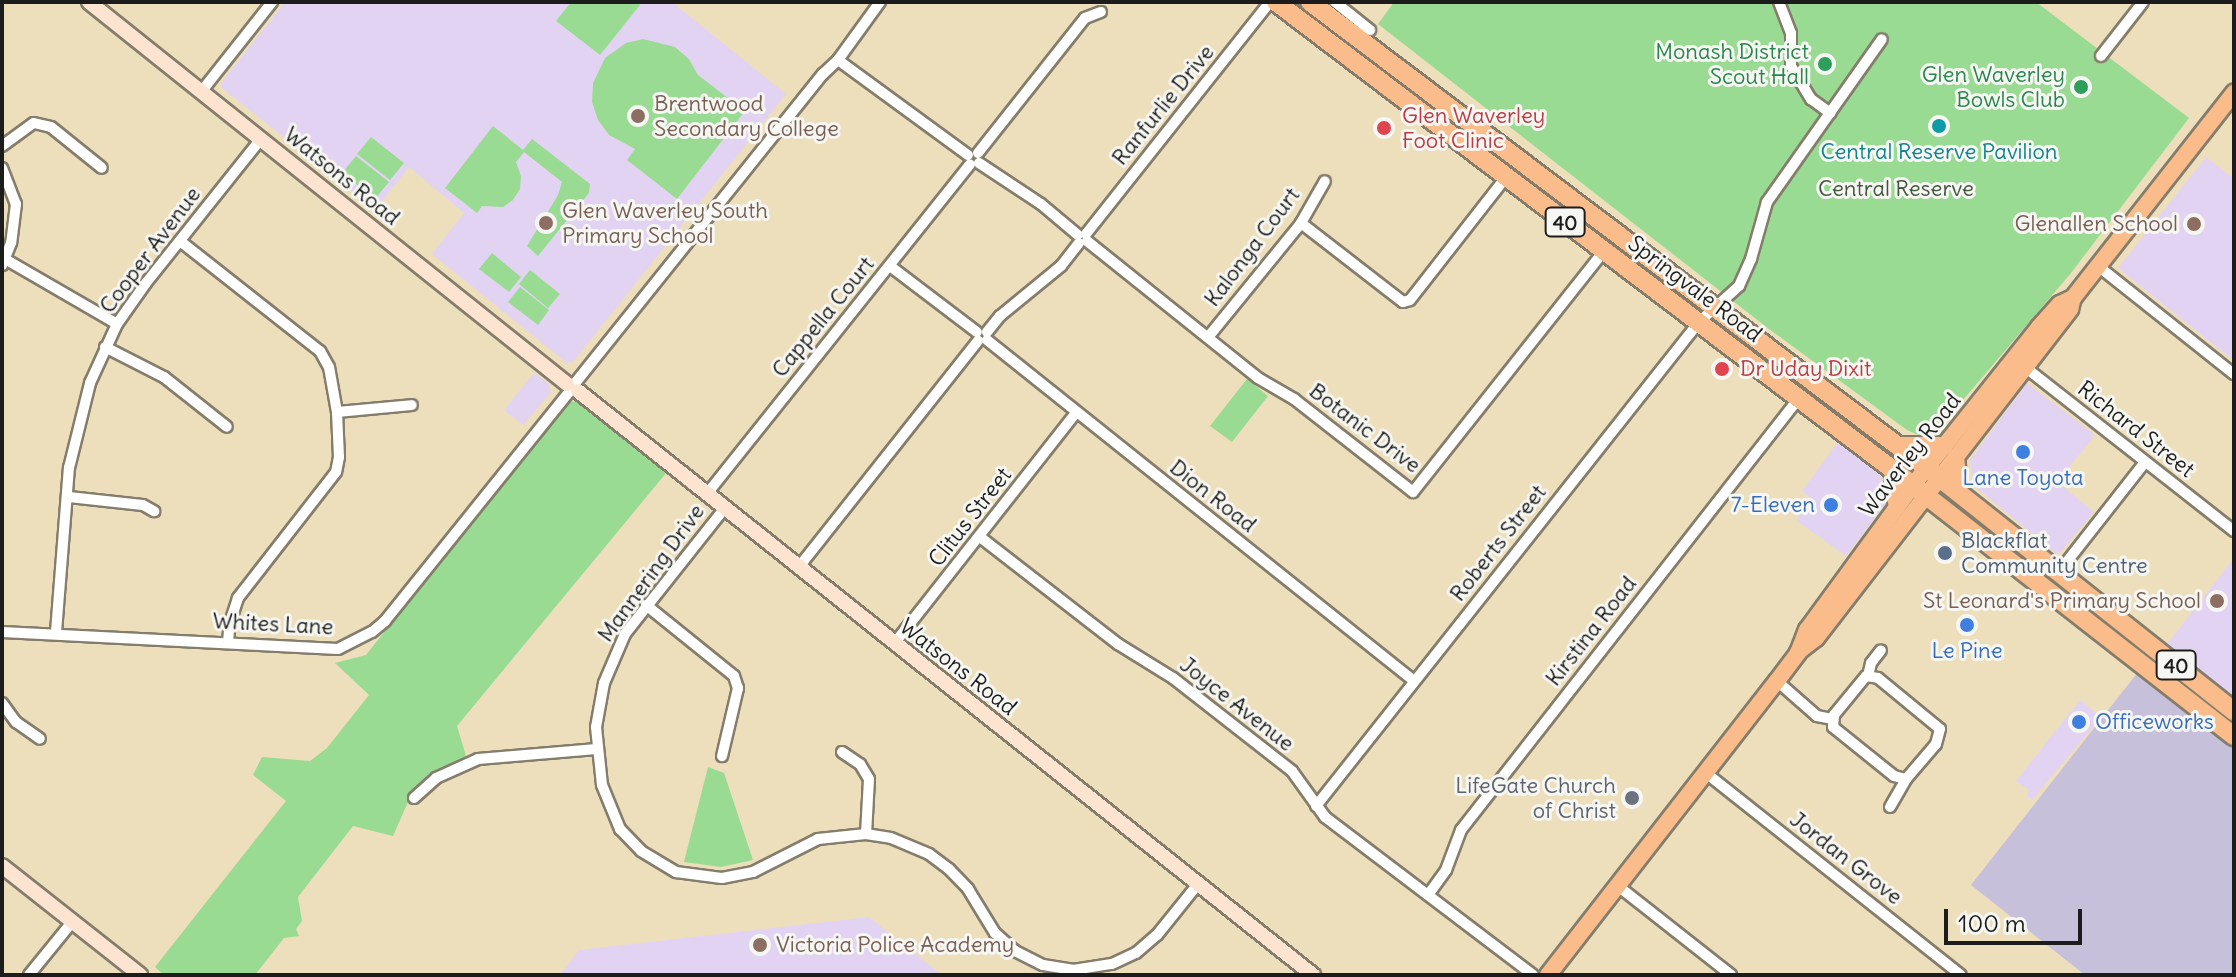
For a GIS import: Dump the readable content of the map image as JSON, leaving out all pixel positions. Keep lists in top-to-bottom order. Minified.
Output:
{"streets":{"highway":["40","Springvale Road"],"main road":["Waverley Road"],"street":["Ranfurlie Drive","Watsons Road","Kalonga Court","Cooper Avenue","Cappella Court","Botanic Drive","Richard Street","Dion Road","Clitus Street","Roberts Street","Mannering Drive","Whites Lane","Kirstina Road","Joyce Avenue","Jordan Grove"]},"crossings":[["Ranfurlie Drive","Watsons Road"],["Ranfurlie Drive","Springvale Road"],["Ranfurlie Drive","Botanic Drive"],["Ranfurlie Drive","Dion Road"],["Watsons Road","Cooper Avenue"],["Watsons Road","Cappella Court"],["Watsons Road","Clitus Street"],["Watsons Road","Mannering Drive"],["Watsons Road","Whites Lane"],["Kalonga Court","Botanic Drive"],["Cooper Avenue","Whites Lane"],["Springvale Road","Botanic Drive"],["Springvale Road","Waverley Road"],["Springvale Road","Roberts Street"],["Springvale Road","Kirstina Road"],["Cappella Court","Botanic Drive"],["Cappella Court","Dion Road"],["Botanic Drive","Whites Lane"],["Richard Street","Waverley Road"],["Waverley Road","Jordan Grove"],["Dion Road","Clitus Street"],["Dion Road","Roberts Street"],["Clitus Street","Joyce Avenue"],["Roberts Street","Joyce Avenue"],["Kirstina Road","Joyce Avenue"]],"parks":["Central Reserve"],"places":["Monash District Scout Hall","Glen Waverley Bowls Club","Brentwood Secondary College","Central Reserve Pavilion","Glen Waverley Foot Clinic","Glen Waverley South Primary School","Glenallen School","Dr Uday Dixit","Lane Toyota","7-Eleven","Blackflat Community Centre","St Leonard's Primary School","Le Pine","Officeworks","LifeGate Church of Christ","Victoria Police Academy"],"scale_bar":"100 m"}
